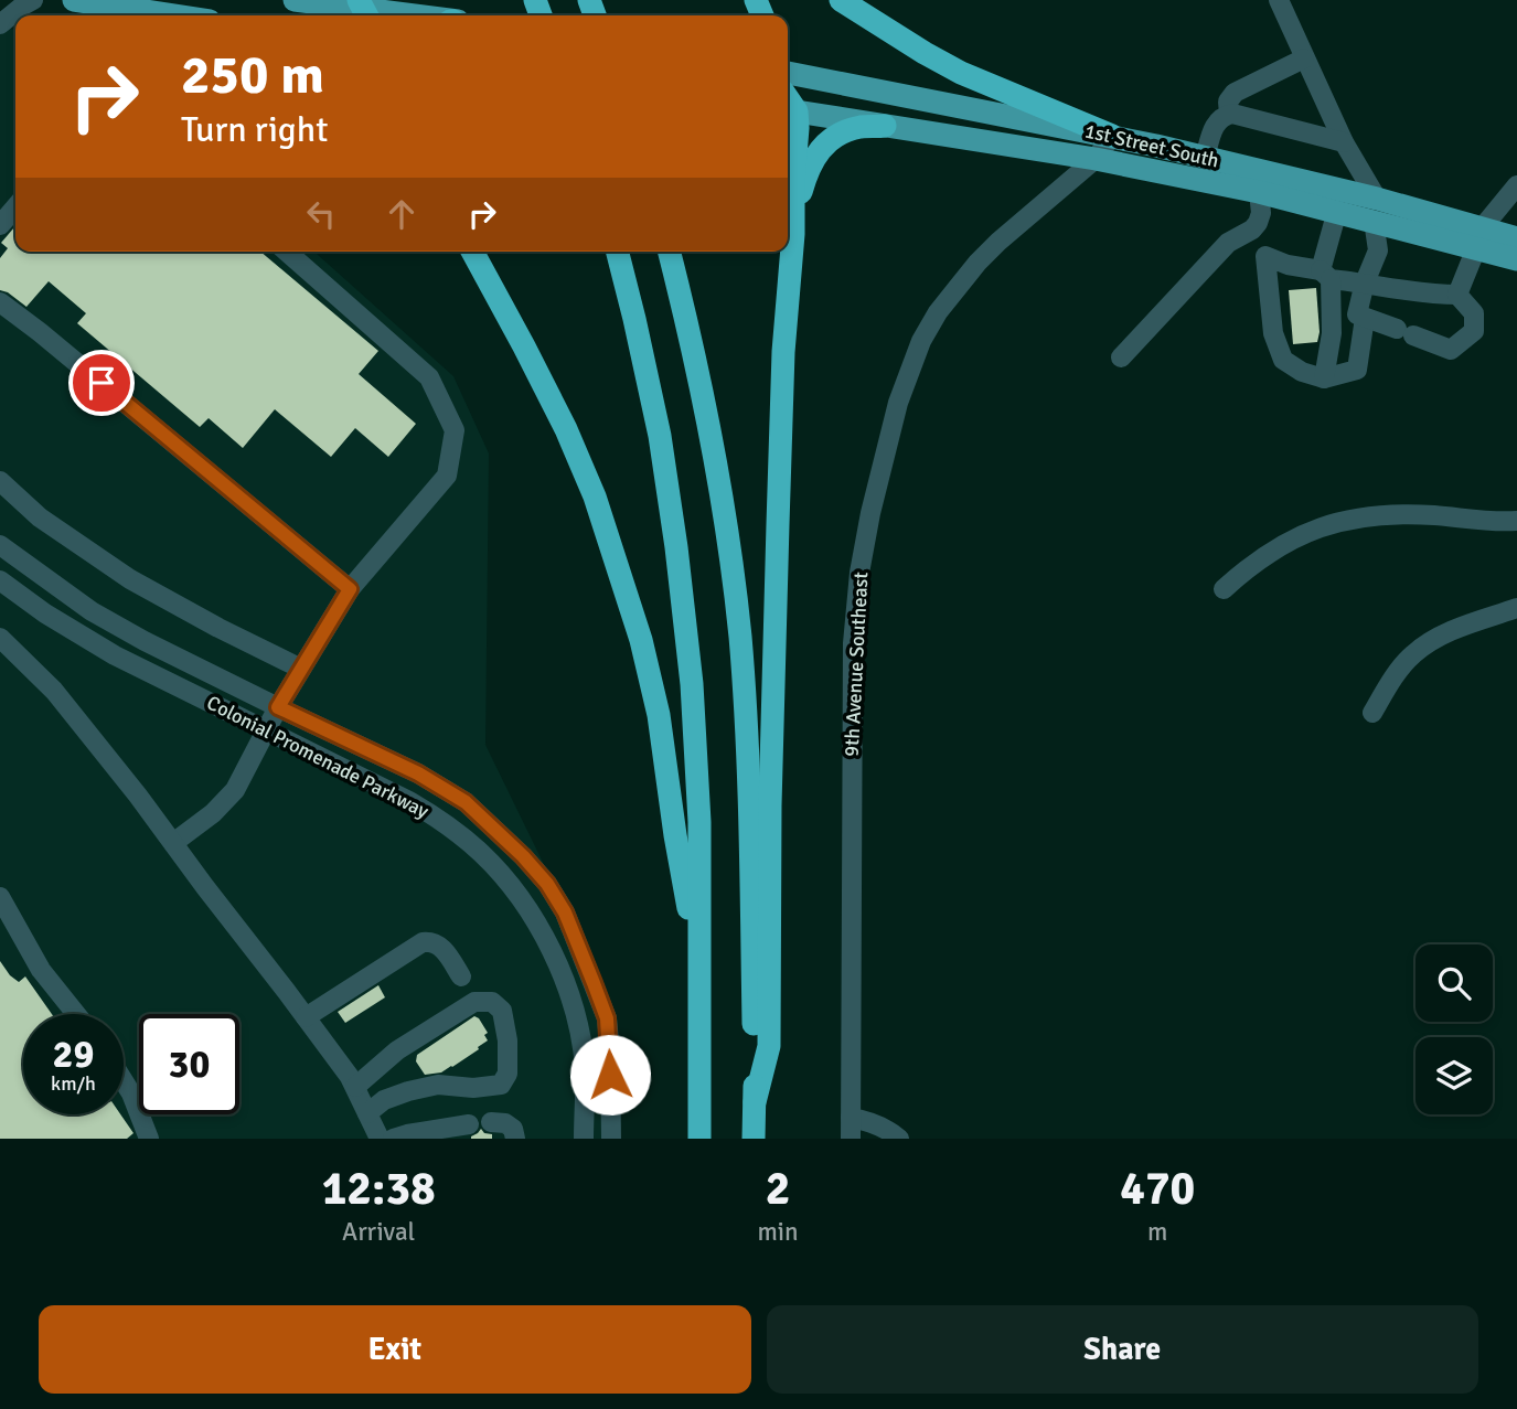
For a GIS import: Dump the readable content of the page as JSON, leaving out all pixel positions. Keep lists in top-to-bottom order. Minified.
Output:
{"streets":{"main road":["1st Street South"],"street":["9th Avenue Southeast","Colonial Promenade Parkway"]},"crossings":[["1st Street South","9th Avenue Southeast"]],"page":{"turn":["250 m","Turn right"],"speed":"29 km/h","limit":"30","eta":["12:38","Arrival","2","min","470","m"],"buttons":["Exit","Share"]}}
